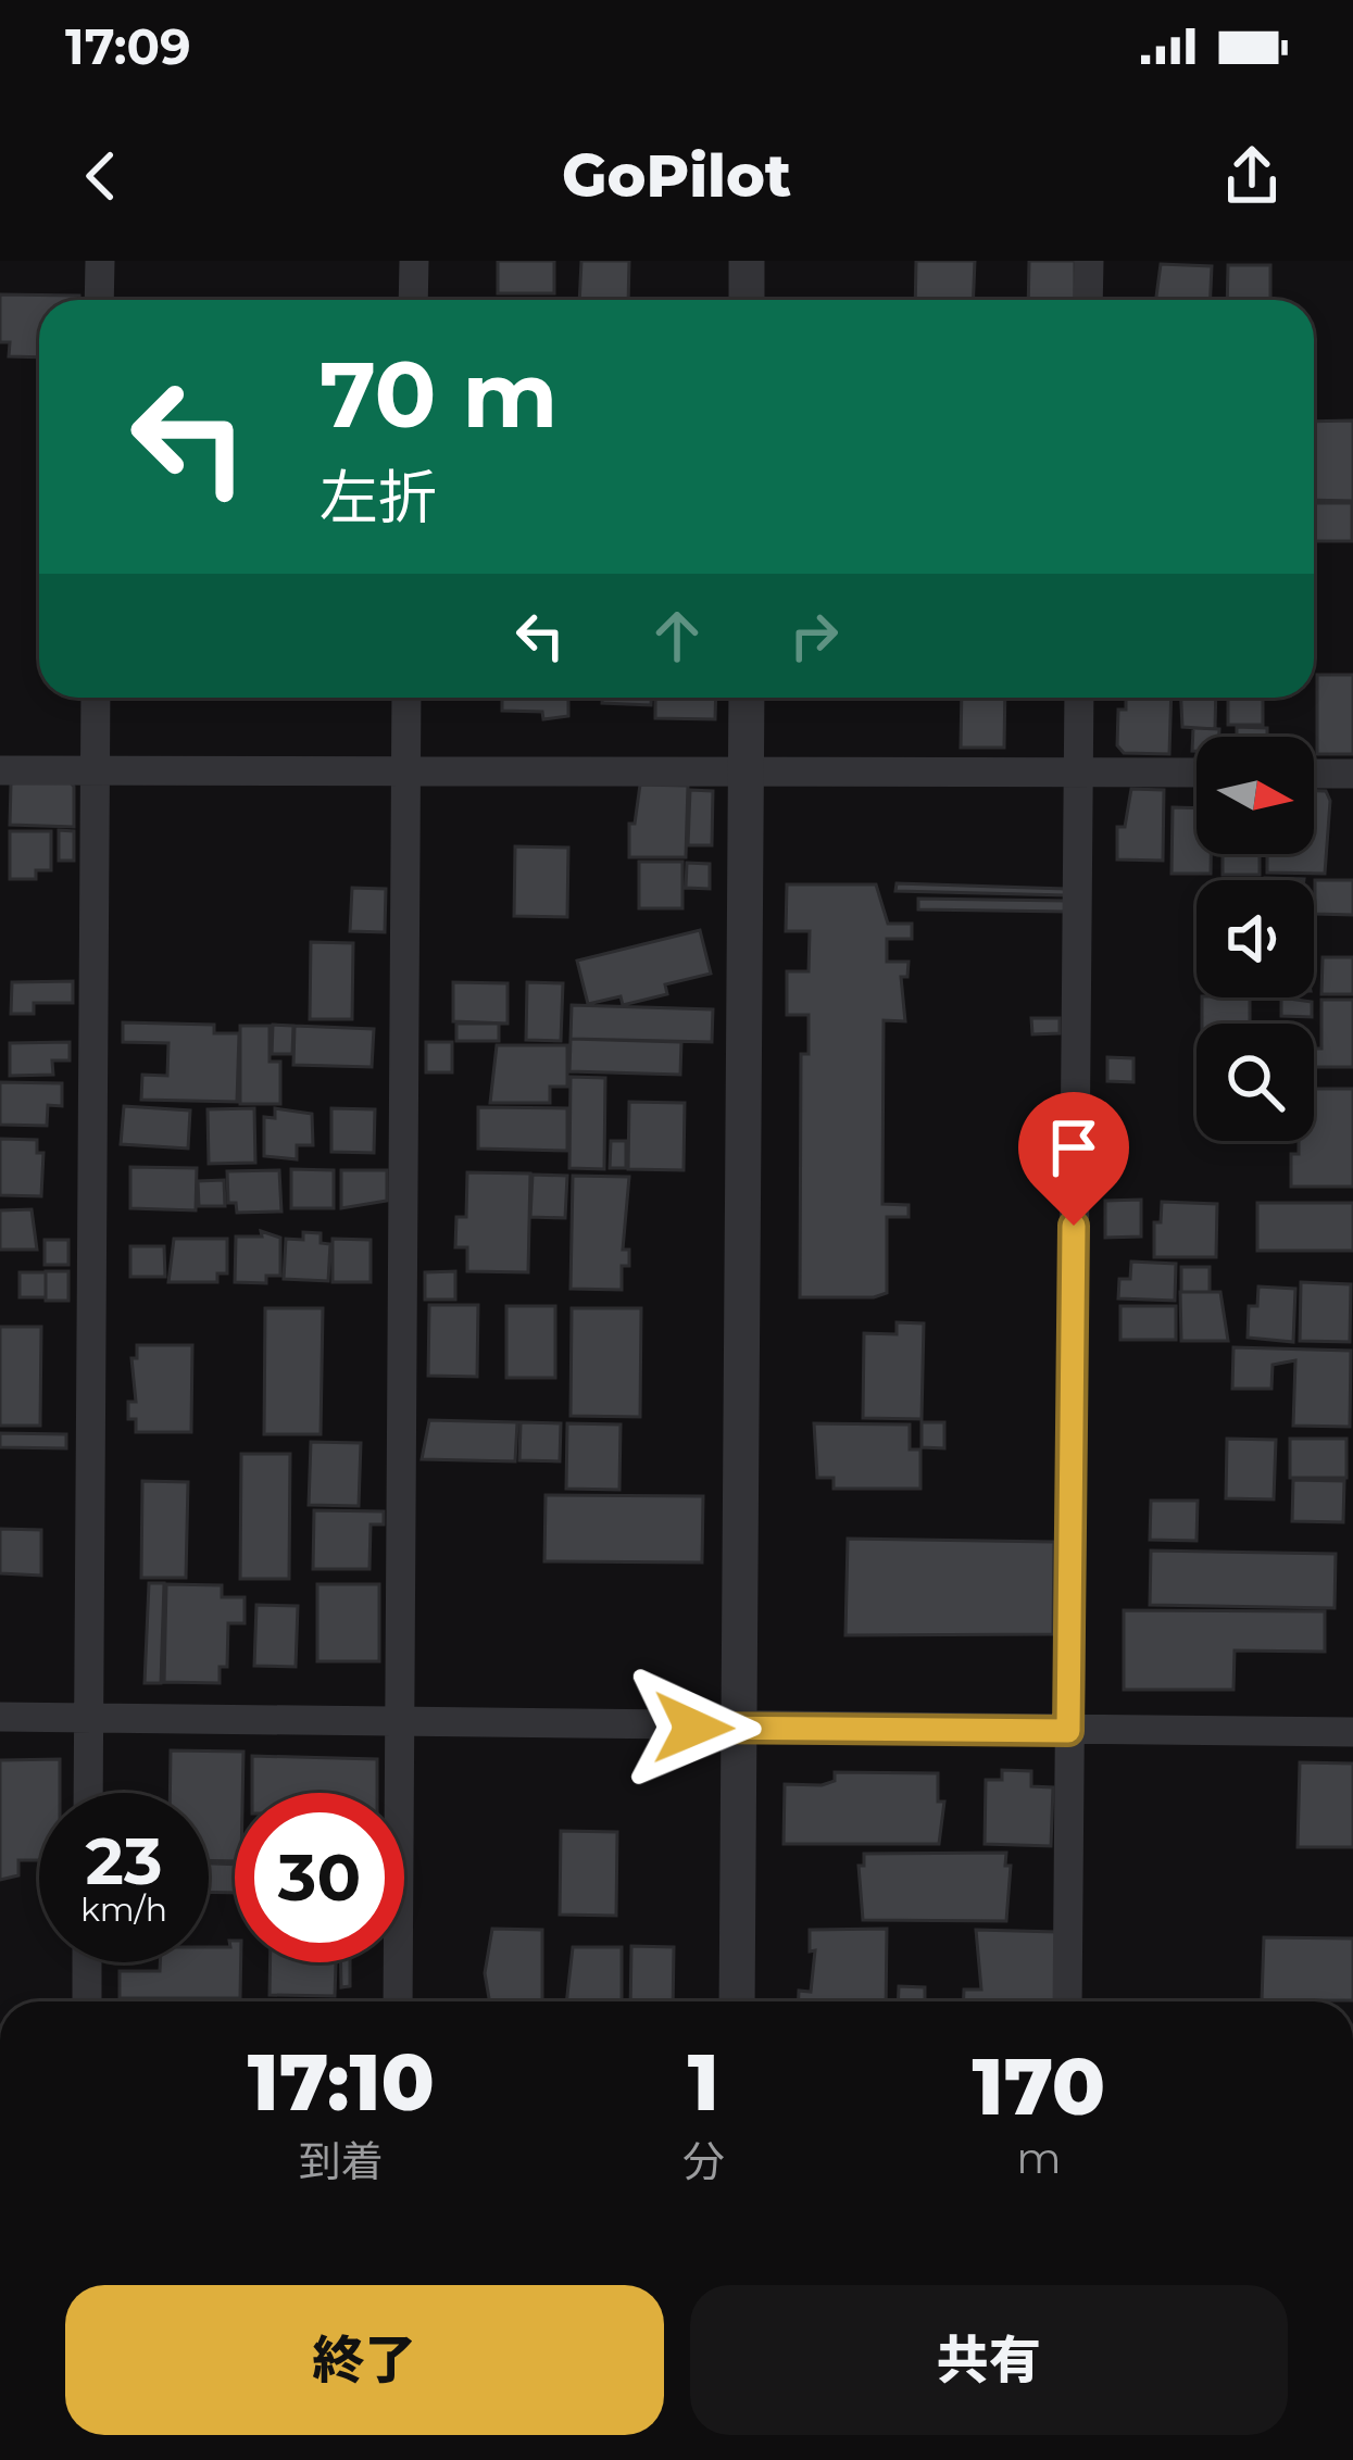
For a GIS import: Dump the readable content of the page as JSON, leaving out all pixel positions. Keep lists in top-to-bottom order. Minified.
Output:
{"north":"right","page":{"status":"17:09","header":"GoPilot","turn":["70 m","左折"],"speed":"23 km/h","limit":"30","eta":["17:10","到着","1","分","170","m"],"buttons":["終了","共有"]}}
